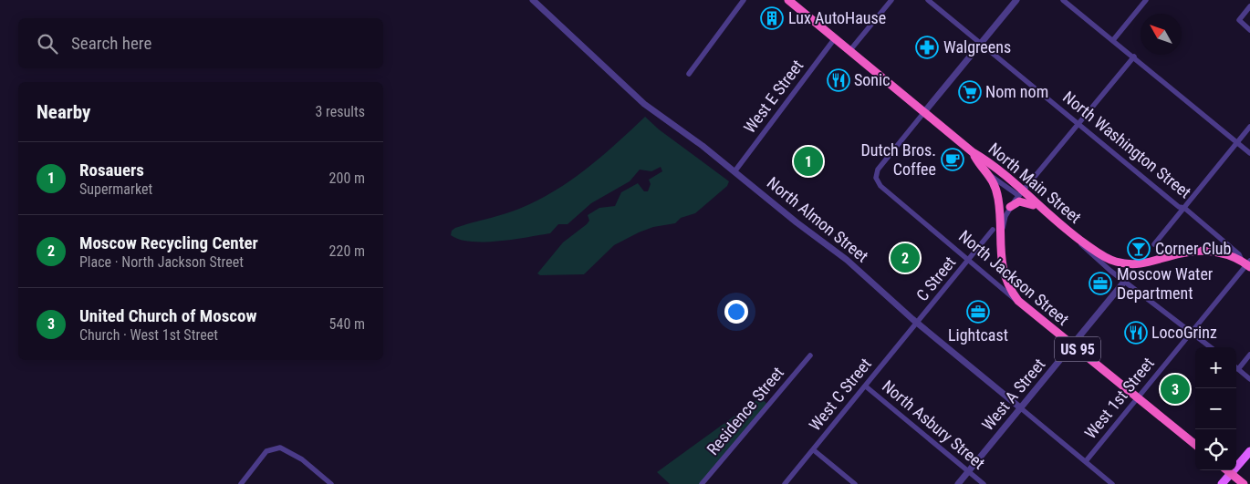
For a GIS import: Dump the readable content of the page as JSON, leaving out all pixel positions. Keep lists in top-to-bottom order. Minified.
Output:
{"streets":{"highway":["North Main Street","North Jackson Street","US 95"],"street":["West E Street","North Washington Street","North Almon Street","C Street","West C Street","West A Street","West 1st Street","Residence Street","North Asbury Street"]},"crossings":[["West E Street","North Main Street"],["West E Street","North Almon Street"],["North Washington Street","North Main Street"],["North Washington Street","West 1st Street"],["North Main Street","North Jackson Street"],["North Main Street","West A Street"],["North Main Street","West 1st Street"],["North Almon Street","C Street"],["North Almon Street","West C Street"],["North Almon Street","West A Street"],["North Almon Street","West 1st Street"],["North Jackson Street","C Street"],["North Jackson Street","US 95"],["North Jackson Street","West A Street"],["North Jackson Street","West 1st Street"],["C Street","West C Street"],["US 95","West 1st Street"],["West C Street","North Asbury Street"],["West A Street","North Asbury Street"]],"places":{"building":["Lux AutoHause"],"pharmacy":["Walgreens"],"restaurant":["Sonic","LocoGrinz"],"supermarket":["Nom nom"],"cafe":["Dutch Bros. Coffee"],"bar":["Corner Club"],"office":["Moscow Water Department","Lightcast"]},"north":"top left","page":{"search":"Search here","heading":["Nearby","3 results"],"list":[{"mark":"1","name":"Rosauers","note":"Supermarket","value":"200 m"},{"mark":"2","name":"Moscow Recycling Center","note":"Place · North Jackson Street","value":"220 m"},{"mark":"3","name":"United Church of Moscow","note":"Church · West 1st Street","value":"540 m"}],"pins":["1","2","3"],"map_buttons":["+","−"]}}
